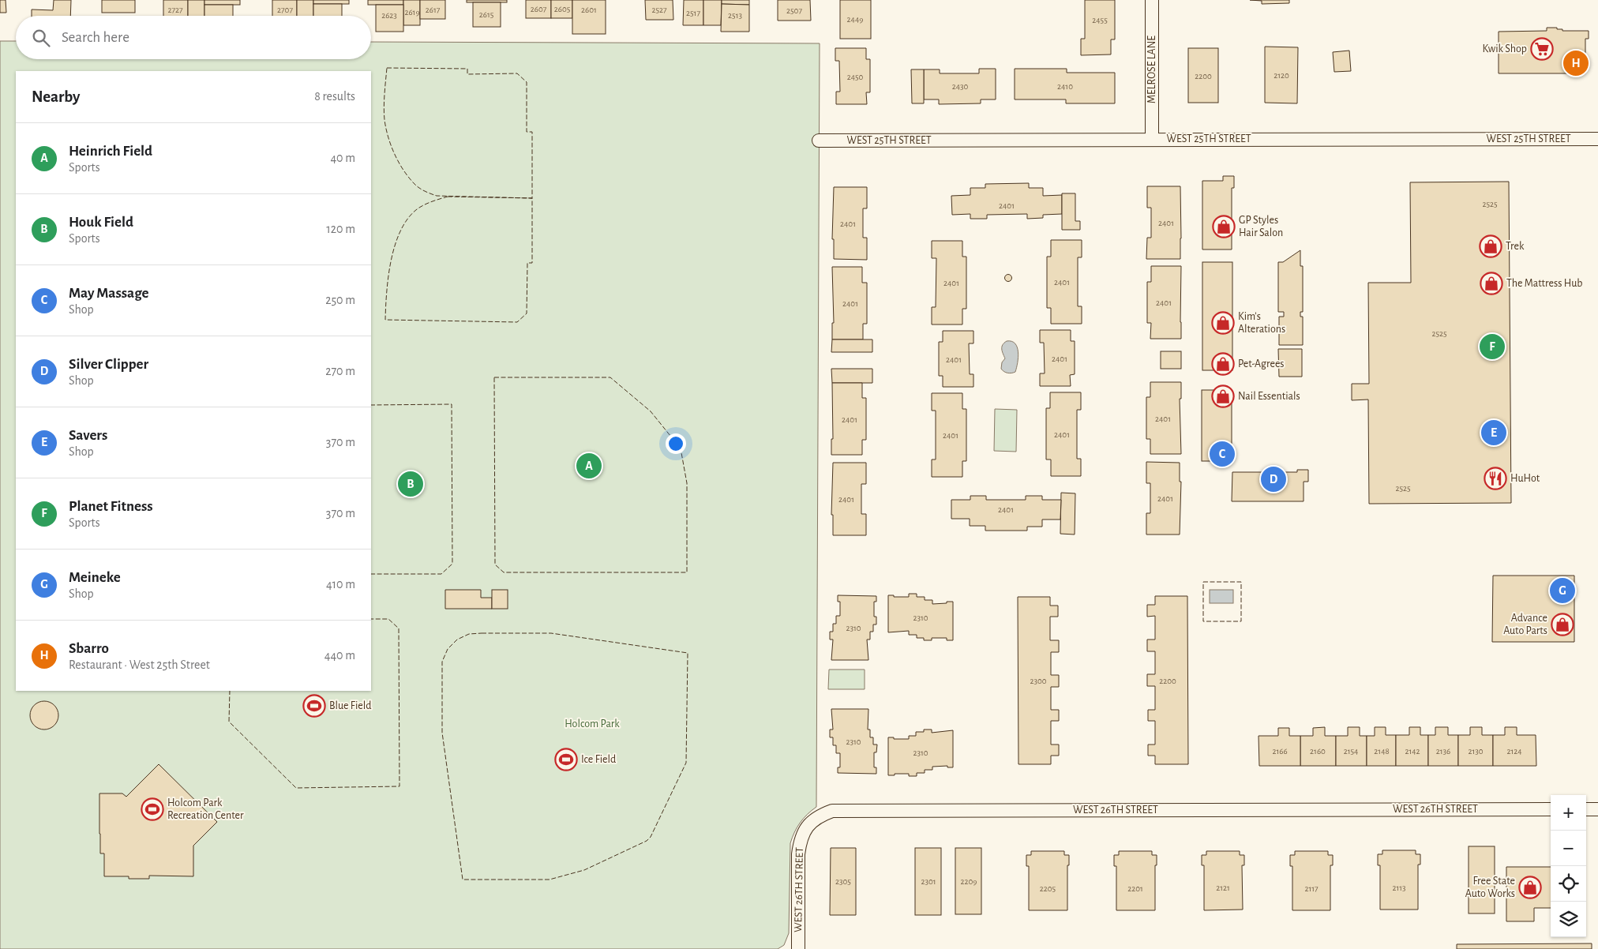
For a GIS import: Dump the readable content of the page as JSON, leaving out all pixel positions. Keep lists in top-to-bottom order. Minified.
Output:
{"streets":{"street":["MELROSE LANE","WEST 25TH STREET","WEST 26TH STREET"]},"crossings":[["MELROSE LANE","WEST 25TH STREET"]],"parks":["Holcom Park"],"places":{"supermarket":["Kwik Shop"],"shop":["GP Styles Hair Salon","Trek","The Mattress Hub","Kim's Alterations","Pet-Agrees","Nail Essentials","Advance Auto Parts","Free State Auto Works"],"restaurant":["HuHot"],"sports":["Blue Field","Ice Field","Holcom Park Recreation Center"]},"house_numbers":["2607","2605","2727","2707","2617","2601","2527","2507","2619","2517","2615","2623","2513","2449","2455","2120","2200","2450","2430","2410","2525","2401","2401","2401","2401","2401","2401","2401","2525","2401","2401","2401","2401","2401","2401","2525","2401","2401","2401","2310","2310","2300","2200","2310","2166","2160","2154","2148","2142","2136","2130","2124","2310","2305","2301","2209","2121","2113","2205","2201","2117"],"page":{"search":"Search here","pins":["H","F","E","C","A","D","B","G"],"heading":["Nearby","8 results"],"list":[{"mark":"A","name":"Heinrich Field","note":"Sports","value":"40 m"},{"mark":"B","name":"Houk Field","note":"Sports","value":"120 m"},{"mark":"C","name":"May Massage","note":"Shop","value":"250 m"},{"mark":"D","name":"Silver Clipper","note":"Shop","value":"270 m"},{"mark":"E","name":"Savers","note":"Shop","value":"370 m"},{"mark":"F","name":"Planet Fitness","note":"Sports","value":"370 m"},{"mark":"G","name":"Meineke","note":"Shop","value":"410 m"},{"mark":"H","name":"Sbarro","note":"Restaurant · West 25th Street","value":"440 m"}],"map_buttons":["+","−"]}}
